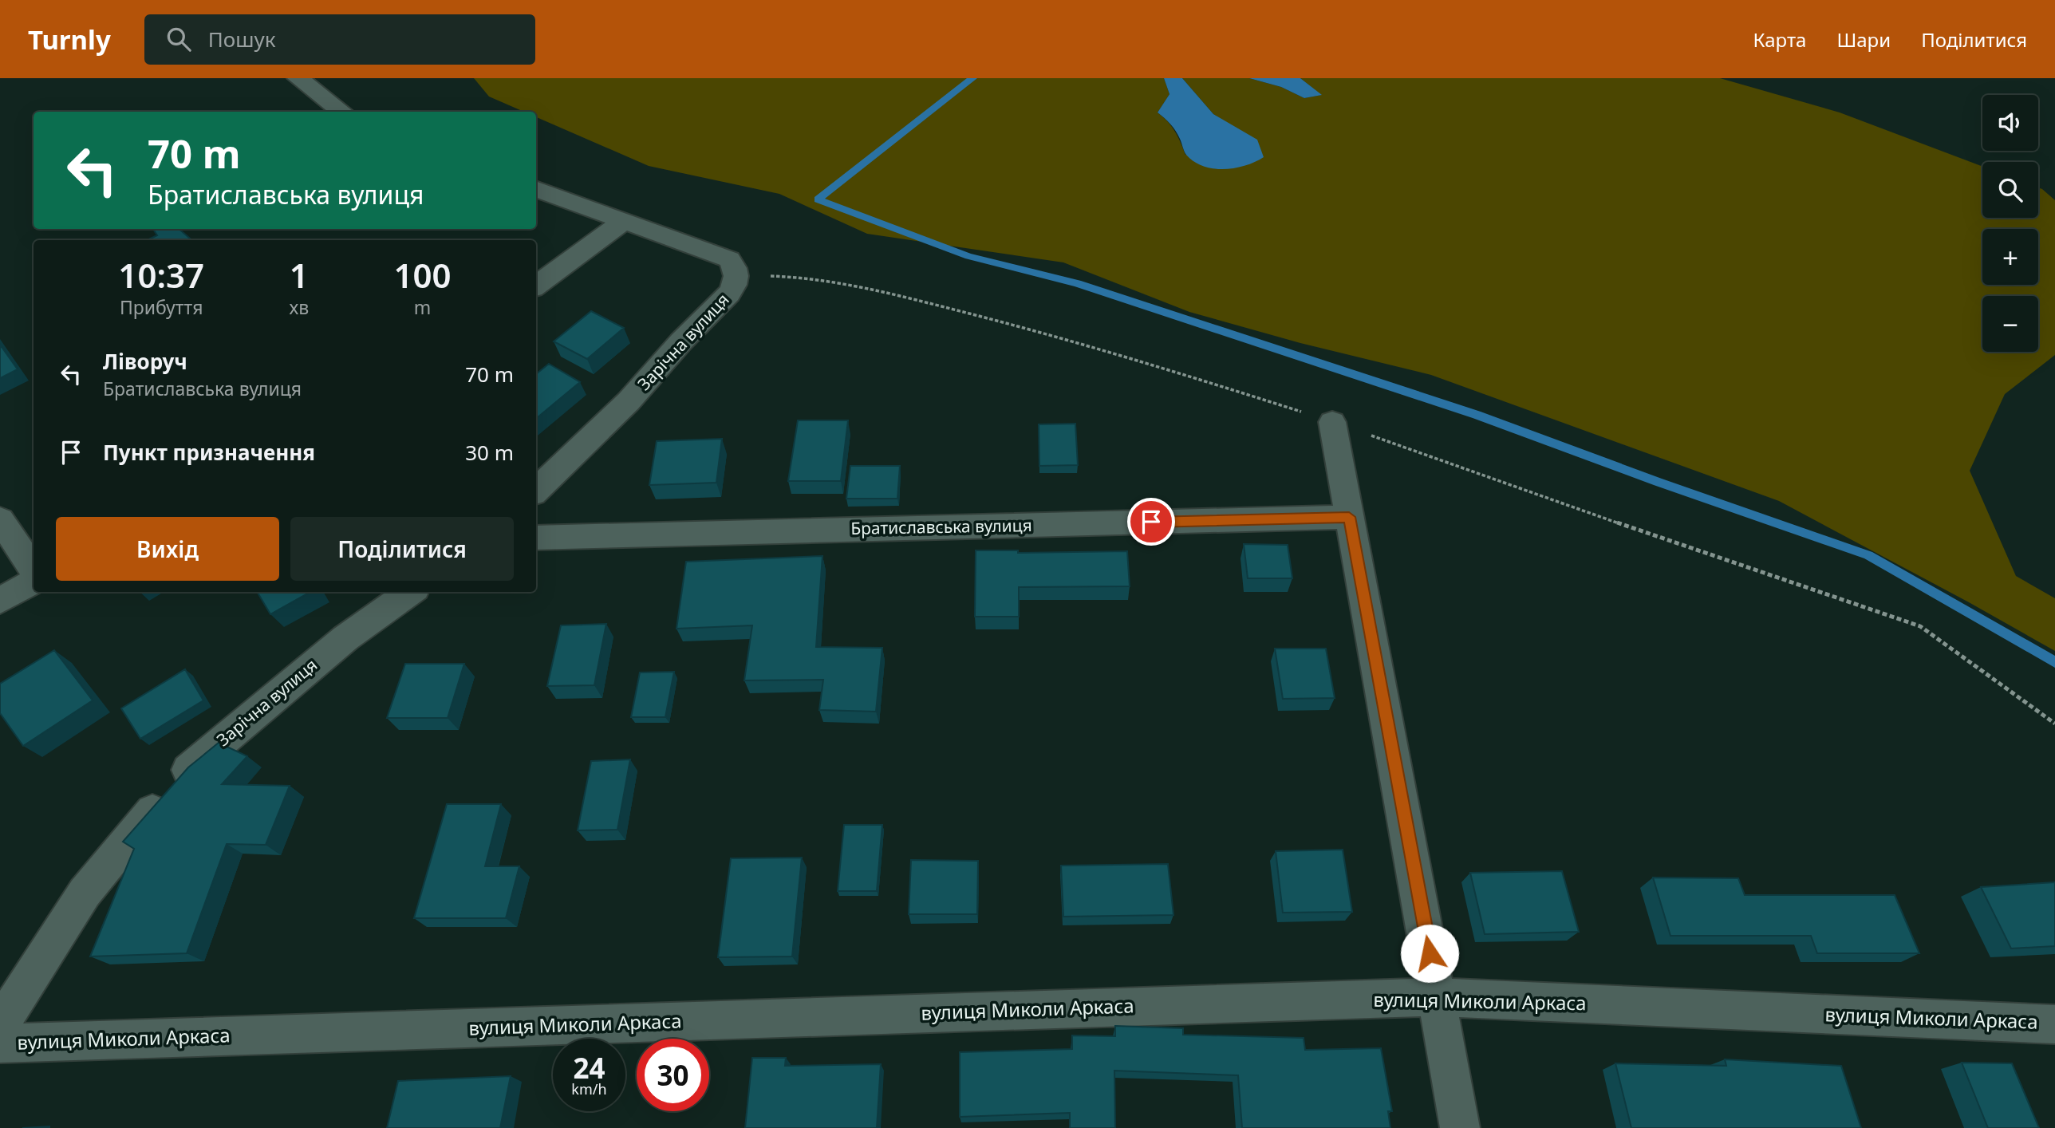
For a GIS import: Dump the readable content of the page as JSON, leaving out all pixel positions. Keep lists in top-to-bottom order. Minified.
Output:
{"streets":{"street":["Зарічна вулиця","Братиславська вулиця","вулиця Миколи Аркаса"]},"page":{"header":"Turnly","search":"Пошук","nav":["Карта","Шари","Поділитися"],"map_buttons":["+","−"],"turn":["70 m","Братиславська вулиця"],"eta":["10:37","Прибуття","1","хв","100","m"],"list":[{"name":"Ліворуч","note":"Братиславська вулиця","value":"70 m"},{"name":"Пункт призначення","value":"30 m"}],"buttons":["Вихід","Поділитися"],"speed":"24 km/h","limit":"30"}}
